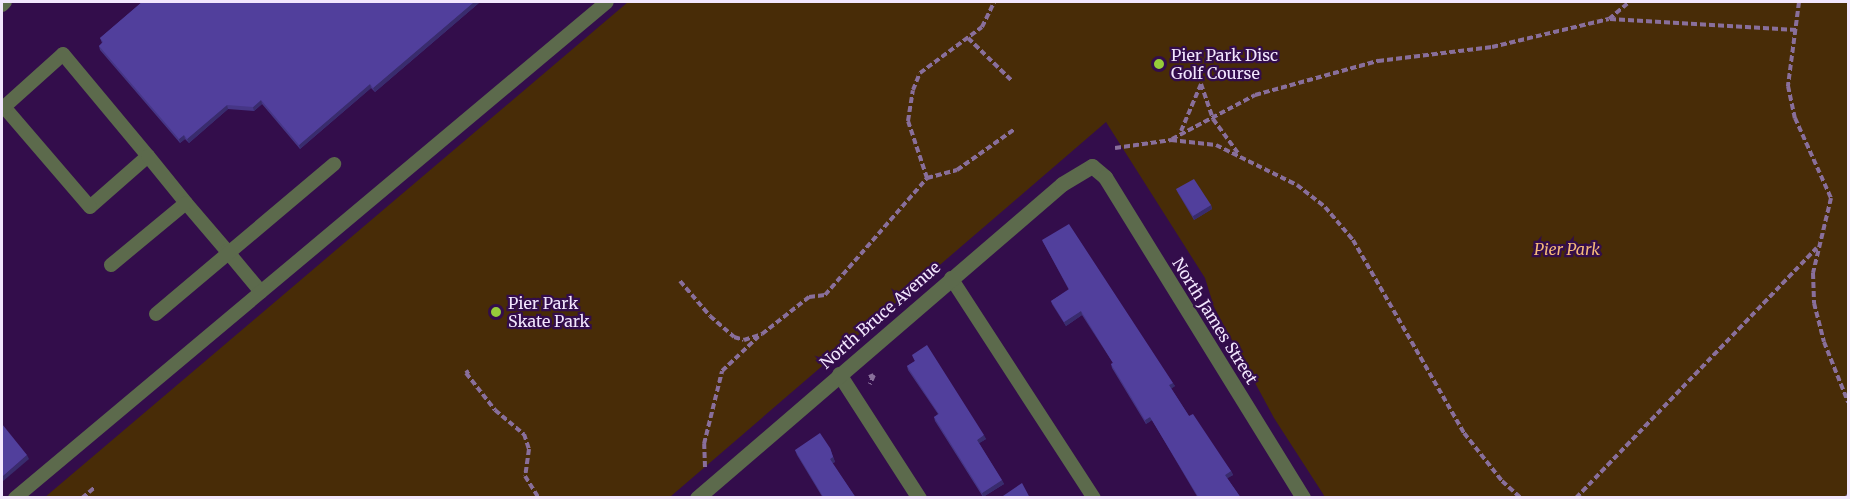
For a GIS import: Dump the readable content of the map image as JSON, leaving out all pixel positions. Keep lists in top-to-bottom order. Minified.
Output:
{"streets":{"street":["North Bruce Avenue","North James Street"]},"crossings":[["North Bruce Avenue","North James Street"]],"parks":["Pier Park"],"places":["Pier Park Disc Golf Course","Pier Park Skate Park"]}
